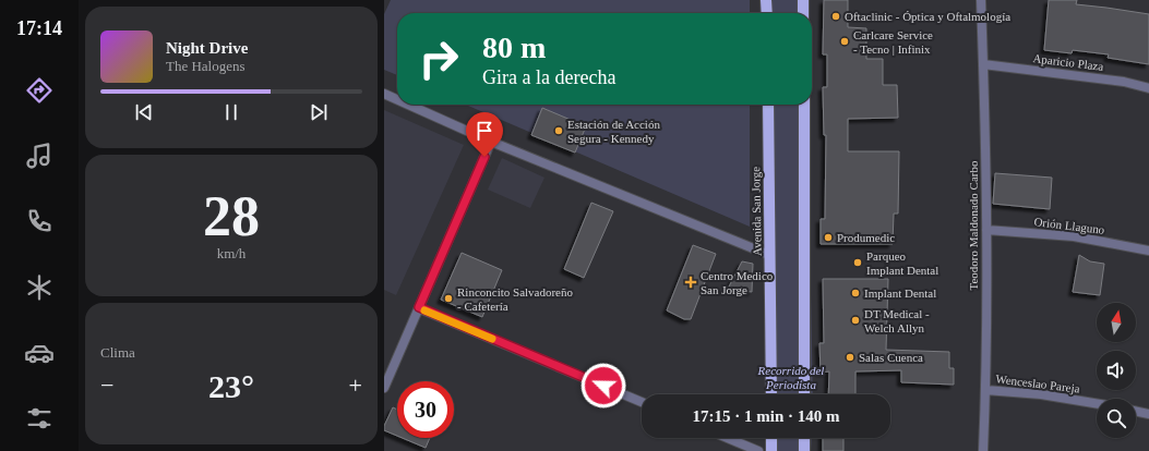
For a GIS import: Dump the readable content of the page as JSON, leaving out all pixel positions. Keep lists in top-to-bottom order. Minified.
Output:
{"streets":{"main road":["Avenida San Jorge"],"street":["Aparicio Plaza","Teodoro Maldonado Carbo","Orión Llaguno","Wenceslao Pareja"]},"crossings":[["Aparicio Plaza","Teodoro Maldonado Carbo"],["Teodoro Maldonado Carbo","Orión Llaguno"],["Teodoro Maldonado Carbo","Wenceslao Pareja"]],"parks":["Recorrido del Periodista"],"places":{"other":["Oftaclinic - Óptica y Oftalmología","Carlcare Service - Tecno | Infinix","Estación de Acción Segura - Kennedy","Produmedic","Parqueo Implant Dental","Implant Dental","Rinconcito Salvadoreño - Cafetería","DT Medical - Welch Allyn","Salas Cuenca"],"health":["Centro Medico San Jorge"]},"north":"top","page":{"tabs":"17:14","turn":["80 m","Gira a la derecha"],"song":["Night Drive","The Halogens"],"tile":[["28","km/h"],"Clima"],"heat":["−","23°","+"],"limit":"30","trip":"17:15 · 1 min · 140 m"}}
